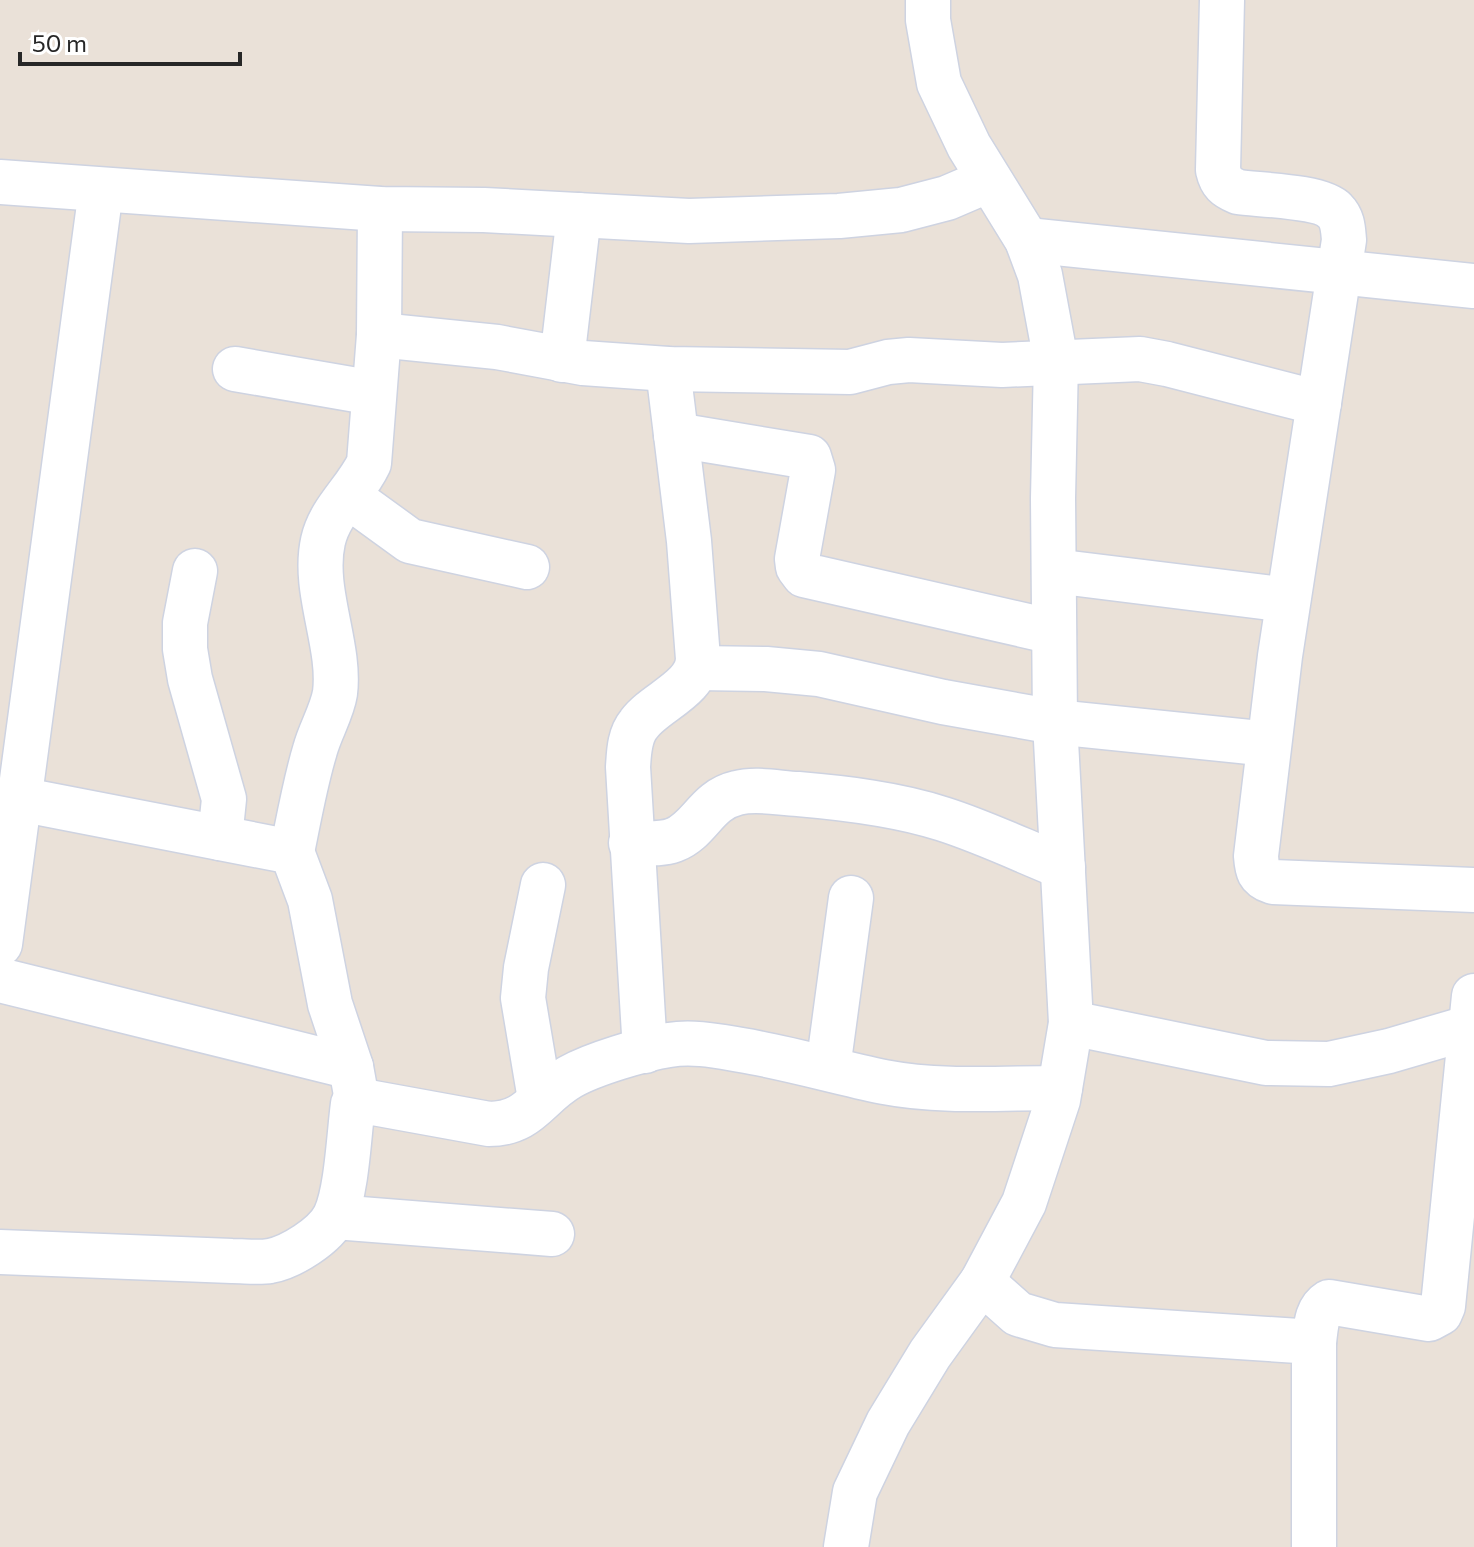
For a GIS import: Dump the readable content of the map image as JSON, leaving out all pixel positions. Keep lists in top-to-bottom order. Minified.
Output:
{"scale_bar":"50 m"}
